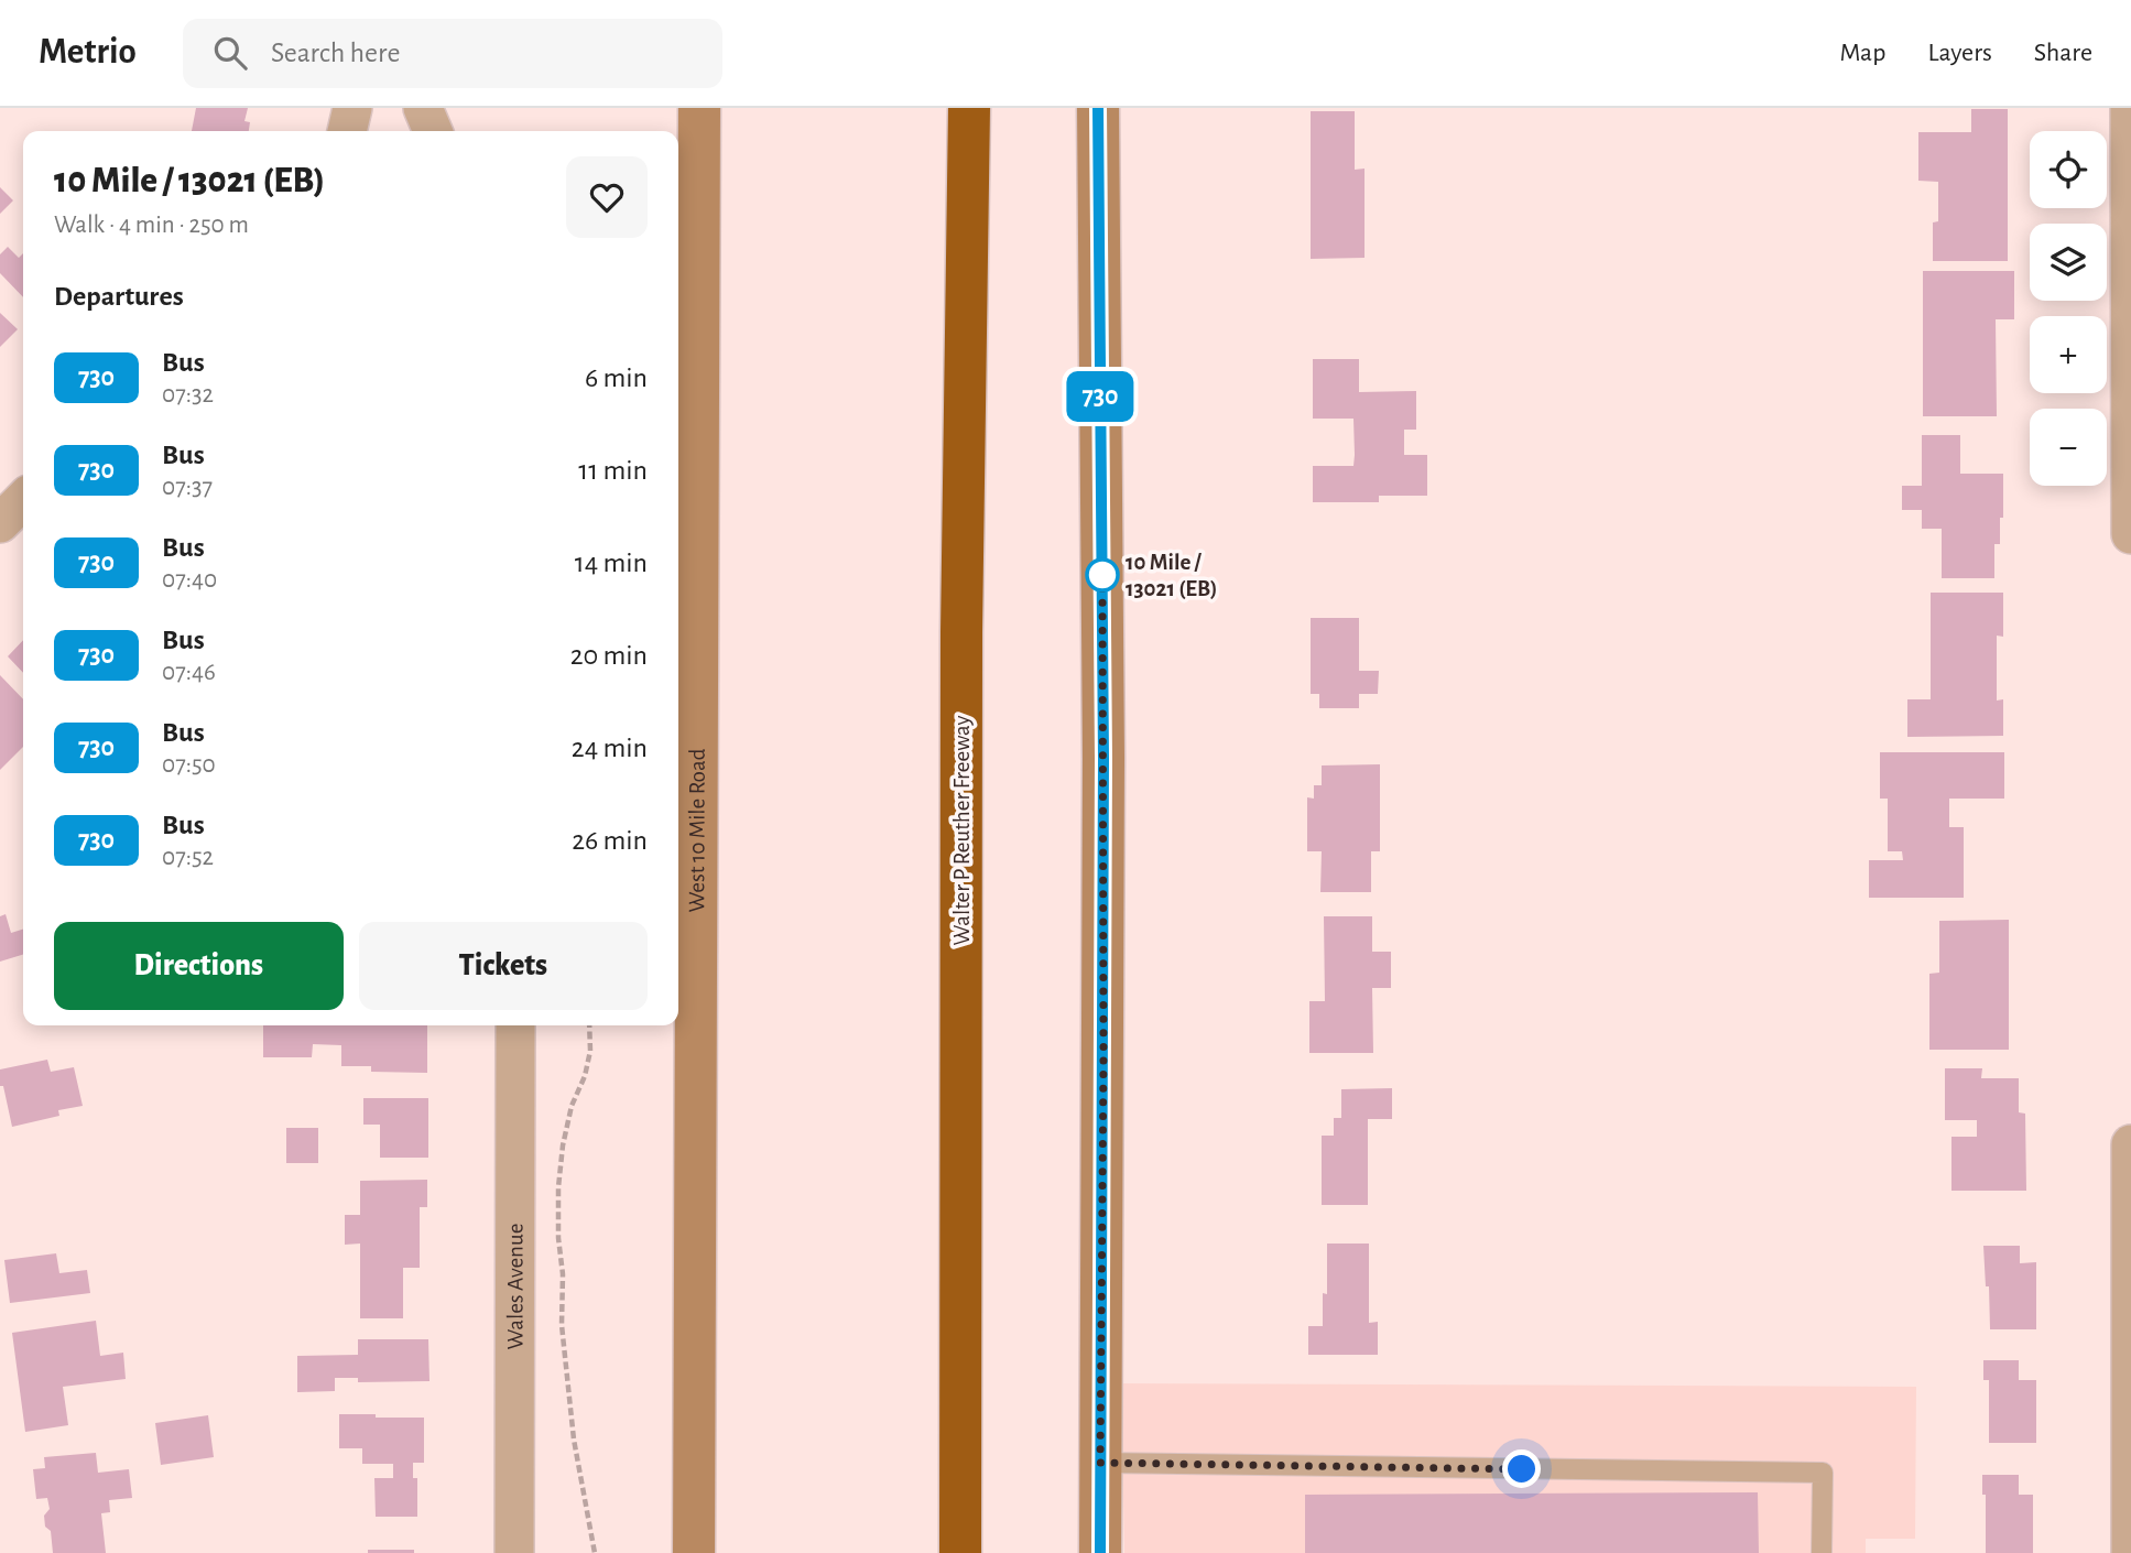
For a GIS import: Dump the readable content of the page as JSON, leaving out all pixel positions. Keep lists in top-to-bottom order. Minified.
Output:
{"streets":{"highway":["Walter P Reuther Freeway"],"main road":["West 10 Mile Road"],"street":["Wales Avenue"]},"places":["10 Mile / 13021 (EB)"],"lines":["bus line 730"],"page":{"header":"Metrio","search":"Search here","nav":["Map","Layers","Share"],"on_map":"730","map_buttons":["+","−"],"heading":[["10 Mile / 13021 (EB)","Walk · 4 min · 250 m"],"Departures"],"list":[{"mark":"730","name":"Bus","note":"07:32","value":"6 min"},{"mark":"730","name":"Bus","note":"07:37","value":"11 min"},{"mark":"730","name":"Bus","note":"07:40","value":"14 min"},{"mark":"730","name":"Bus","note":"07:46","value":"20 min"},{"mark":"730","name":"Bus","note":"07:50","value":"24 min"},{"mark":"730","name":"Bus","note":"07:52","value":"26 min"}],"buttons":["Directions","Tickets"]}}
